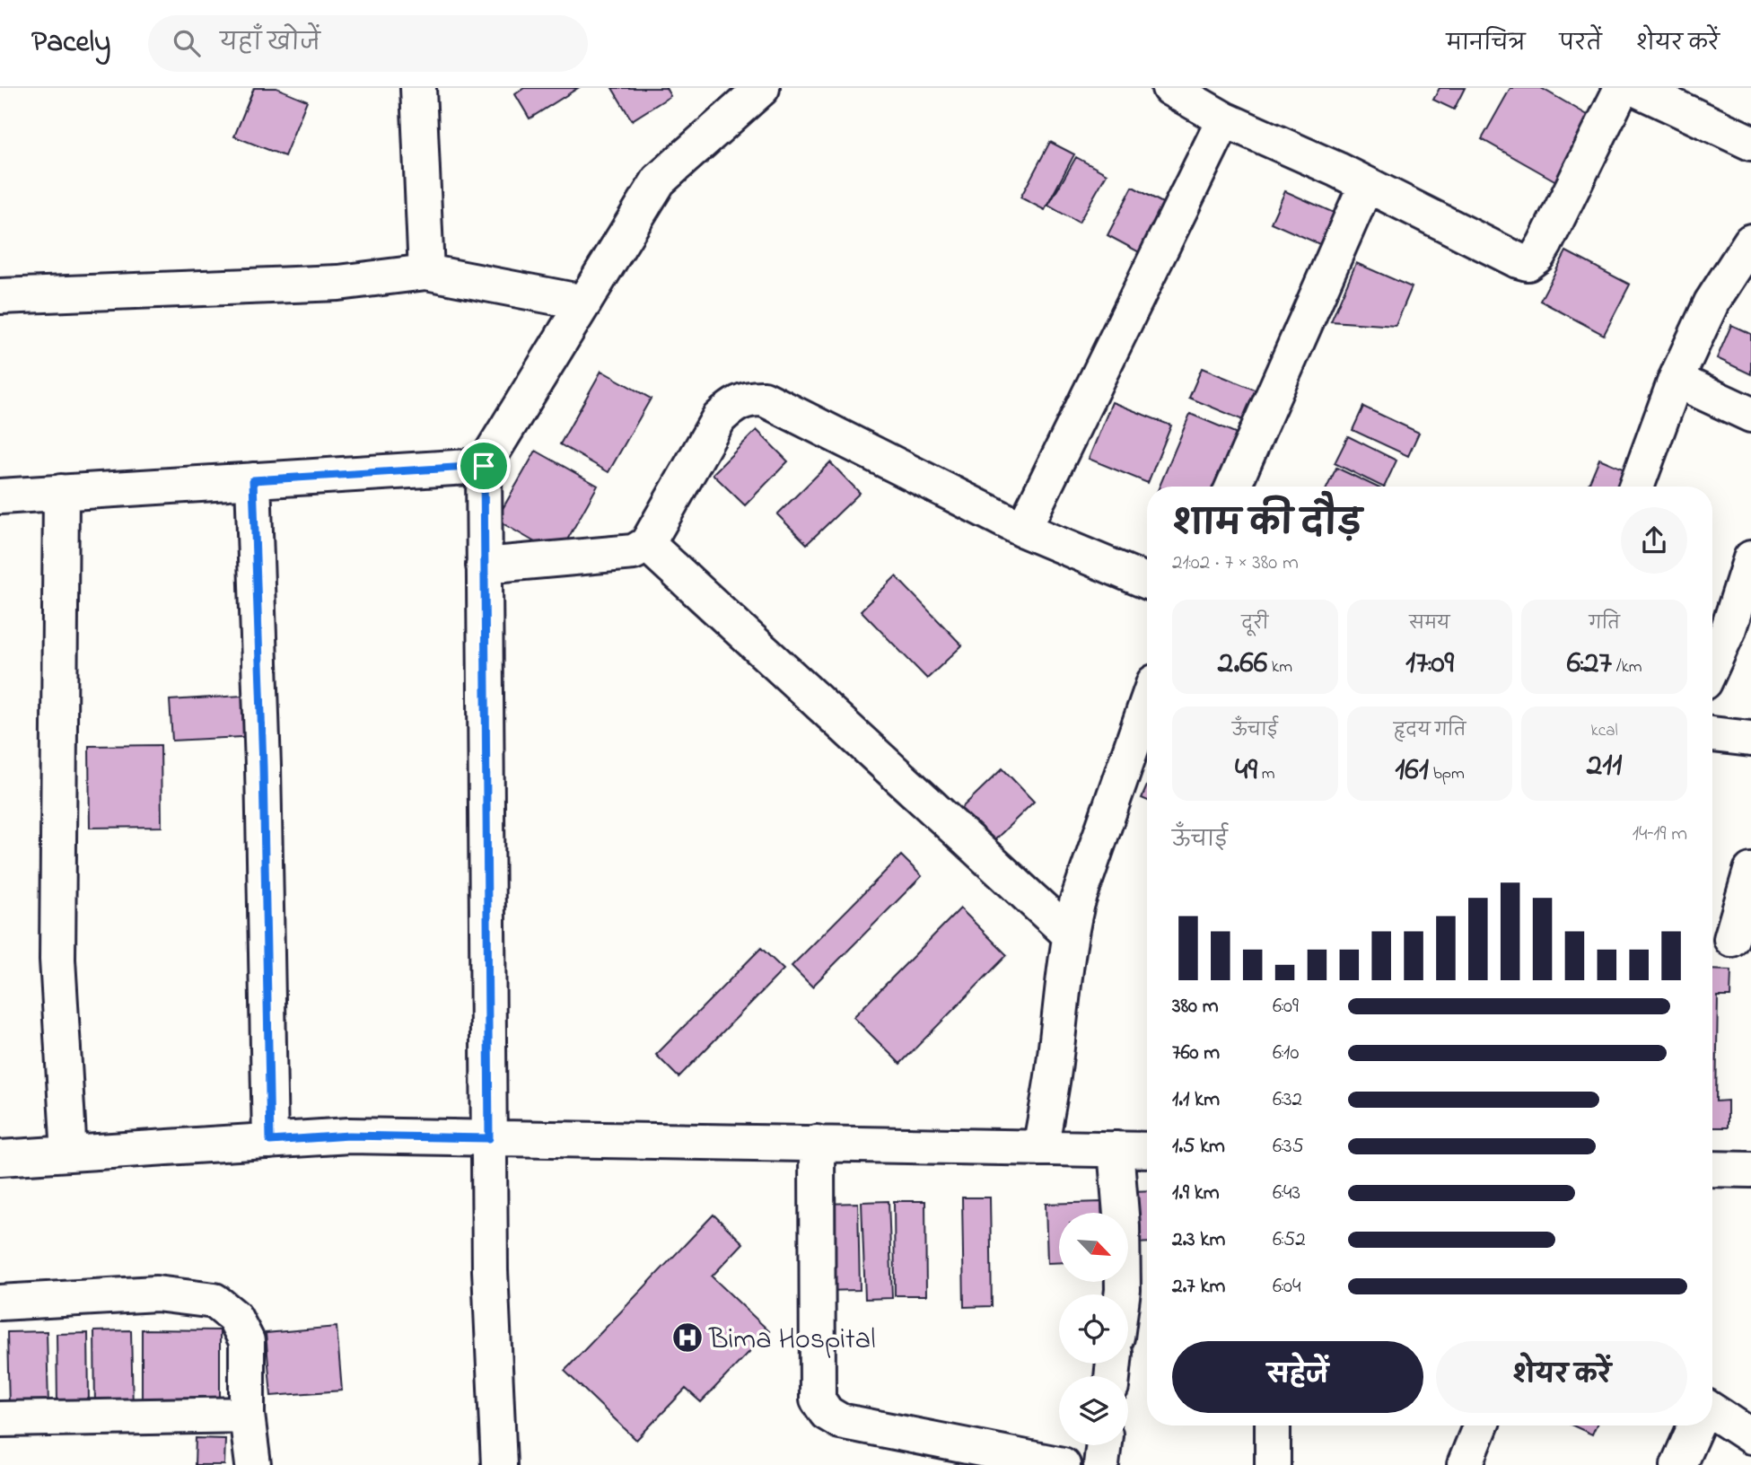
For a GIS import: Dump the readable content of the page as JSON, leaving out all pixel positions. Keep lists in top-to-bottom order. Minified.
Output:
{"places":{"hospital":["Bima Hospital"]},"north":"bottom right","page":{"header":"Pacely","search":"यहाँ खोजें","nav":["मानचित्र","परतें","शेयर करें"],"heading":["शाम की दौड़","21:02 · 7 × 380 m"],"stats":[["दूरी","2.66 km"],["समय","17:09"],["गति","6:27 /km"],["ऊँचाई","49 m"],["हृदय गति","161 bpm"],["kcal","211"]],"chart":["ऊँचाई","14–19 m"],"list":[{"name":"380 m","note":"6:09"},{"name":"760 m","note":"6:10"},{"name":"1.1 km","note":"6:32"},{"name":"1.5 km","note":"6:35"},{"name":"1.9 km","note":"6:43"},{"name":"2.3 km","note":"6:52"},{"name":"2.7 km","note":"6:04"}],"buttons":["सहेजें","शेयर करें"]}}
